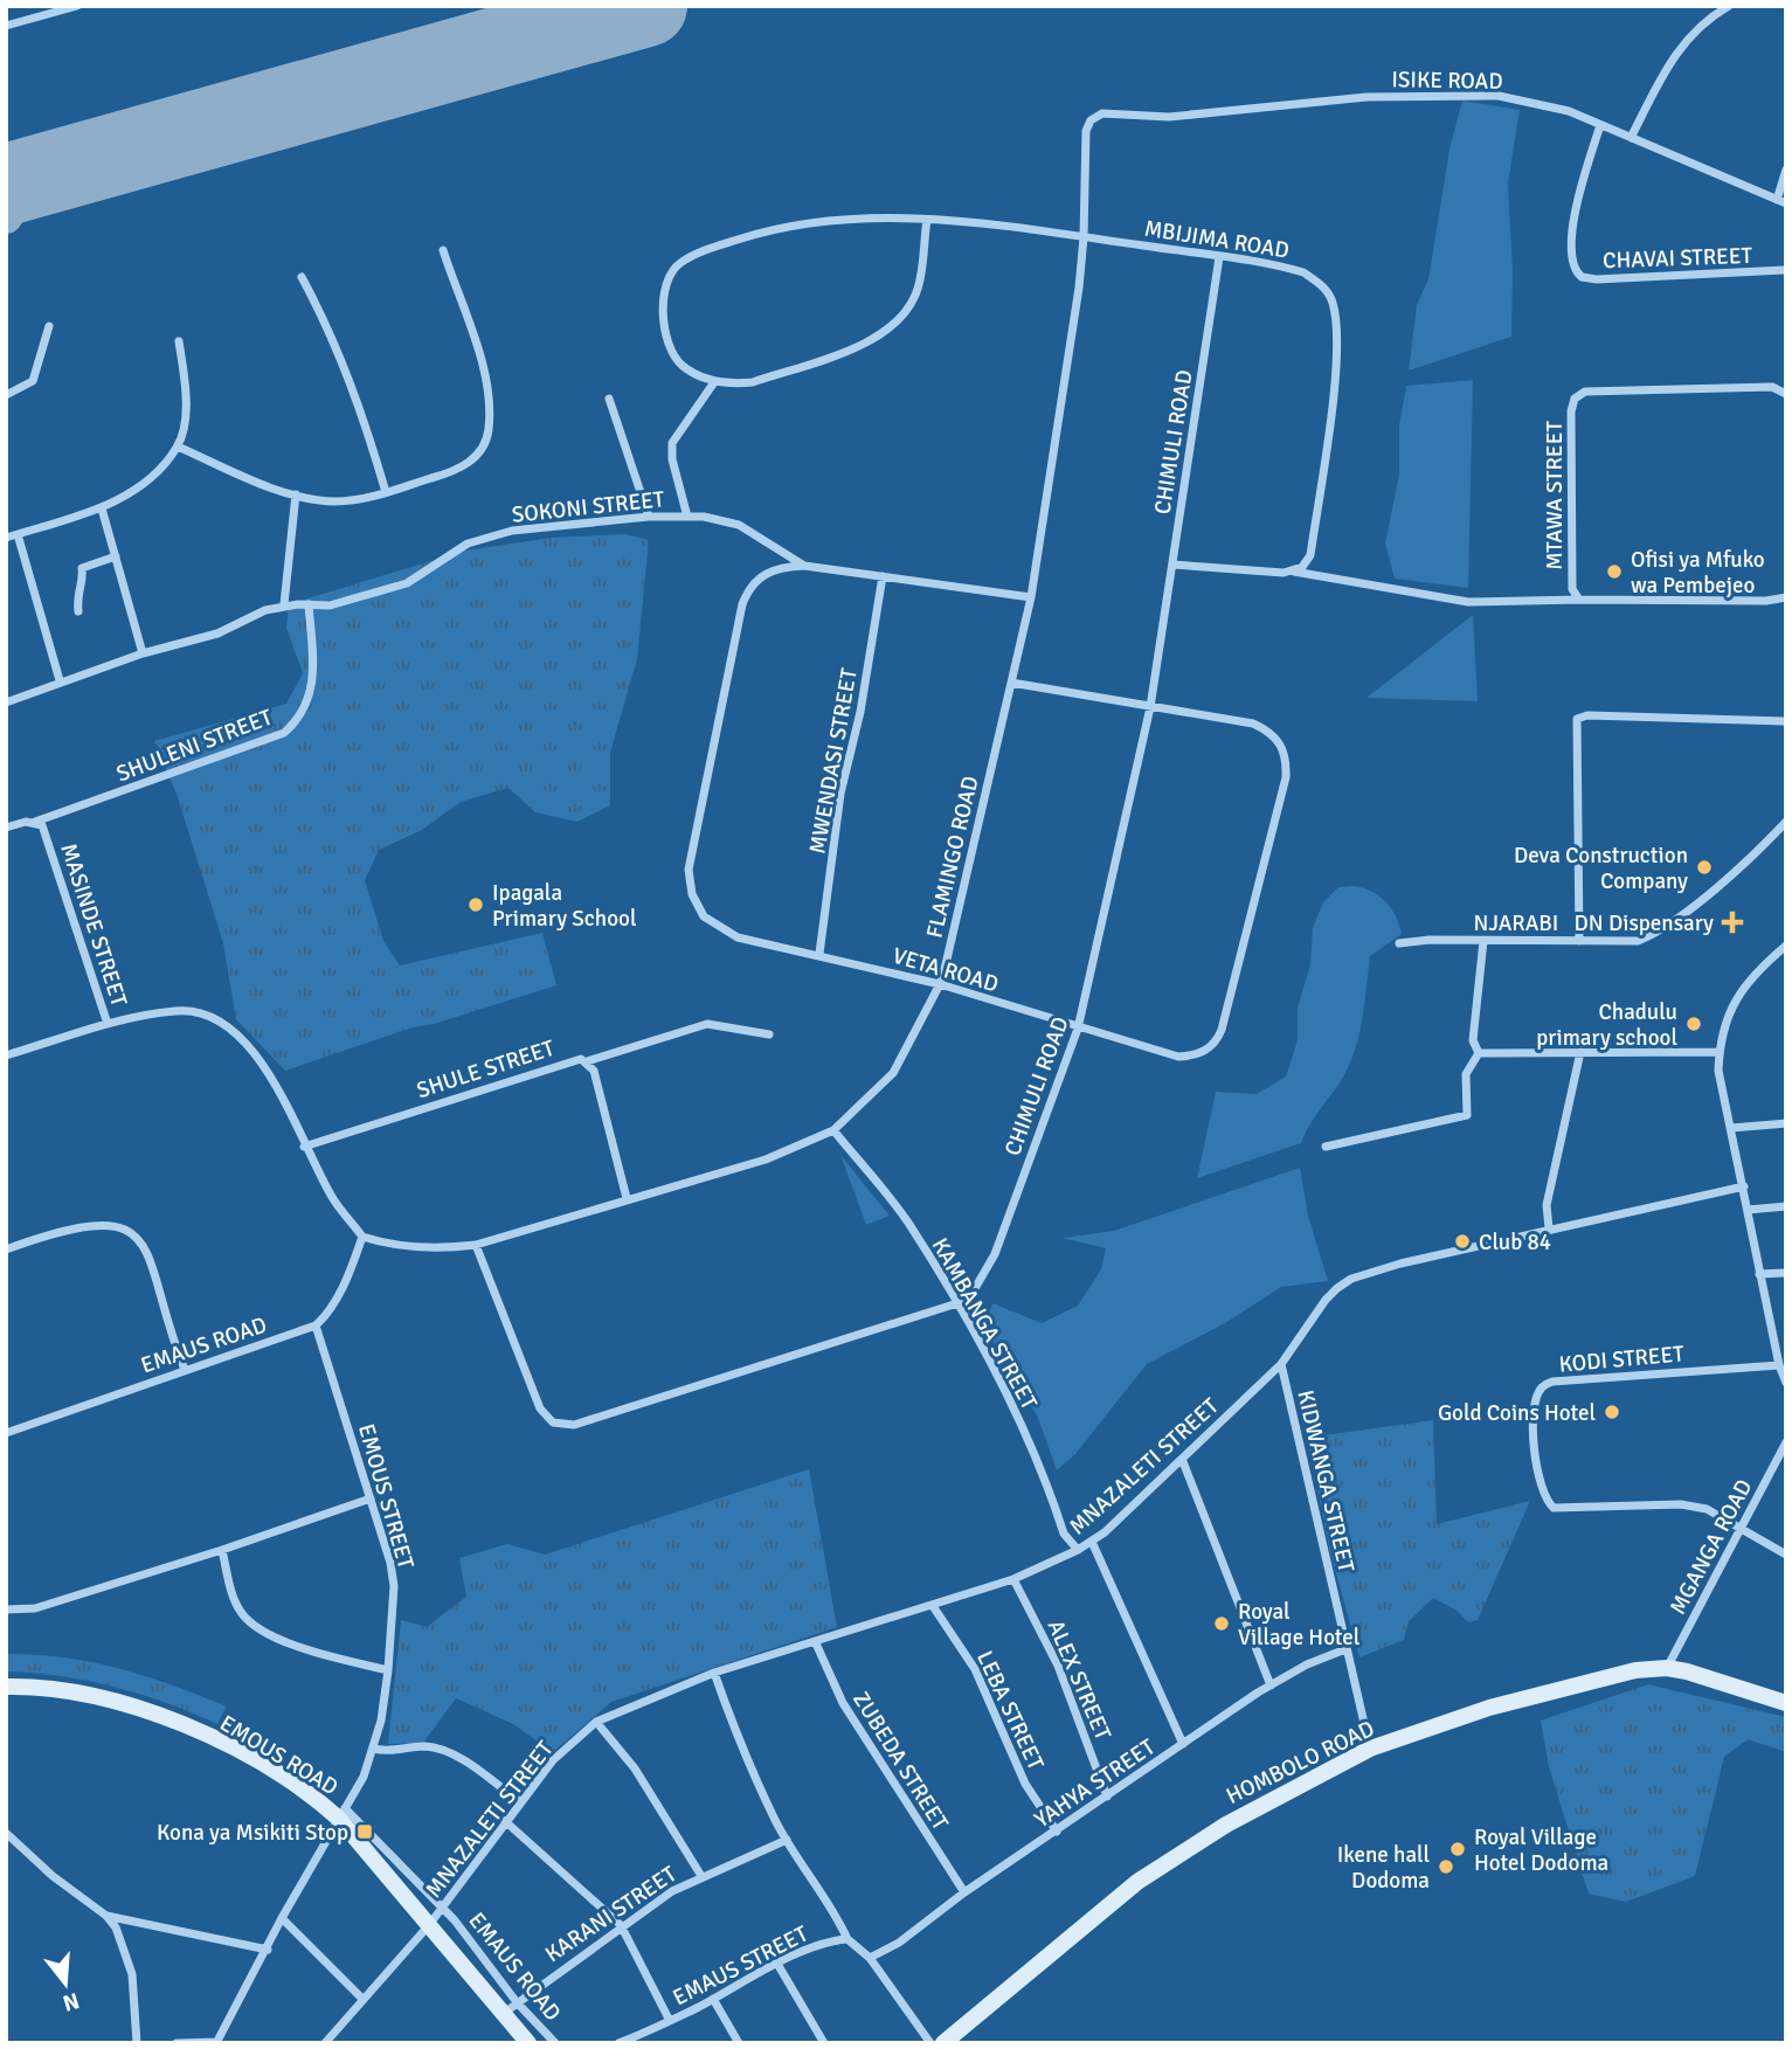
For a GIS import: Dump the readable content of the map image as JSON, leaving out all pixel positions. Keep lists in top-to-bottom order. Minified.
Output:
{"streets":{"street":["ISIKE ROAD","MBIJIMA ROAD","CHAVAI STREET","CHIMULI ROAD","MTAWA STREET","SOKONI STREET","SHULENI STREET","MWENDASI STREET","FLAMINGO ROAD","NJARABI","MASINDE STREET","VETA ROAD","SHULE STREET","KAMBANGA STREET","EMAUS ROAD","KODI STREET","MNAZALETI STREET","KIDWANGA STREET","EMOUS STREET","MGANGA ROAD","ALEX STREET","LEBA STREET","EMOUS ROAD","ZUBEDA STREET","HOMBOLO ROAD","YAHYA STREET","KARANI STREET","EMAUS STREET"]},"crossings":[["ISIKE ROAD","CHAVAI STREET"],["ISIKE ROAD","FLAMINGO ROAD"],["MBIJIMA ROAD","CHIMULI ROAD"],["MBIJIMA ROAD","FLAMINGO ROAD"],["CHIMULI ROAD","VETA ROAD"],["CHIMULI ROAD","KAMBANGA STREET"],["SOKONI STREET","SHULENI STREET"],["SOKONI STREET","VETA ROAD"],["SHULENI STREET","MASINDE STREET"],["MWENDASI STREET","VETA ROAD"],["FLAMINGO ROAD","MASINDE STREET"],["FLAMINGO ROAD","VETA ROAD"],["FLAMINGO ROAD","SHULE STREET"],["FLAMINGO ROAD","KAMBANGA STREET"],["MASINDE STREET","SHULE STREET"],["KAMBANGA STREET","MNAZALETI STREET"],["EMAUS ROAD","MNAZALETI STREET"],["EMAUS ROAD","EMOUS STREET"],["EMAUS ROAD","EMOUS ROAD"],["EMAUS ROAD","KARANI STREET"],["KODI STREET","MGANGA ROAD"],["MNAZALETI STREET","KIDWANGA STREET"],["MNAZALETI STREET","ALEX STREET"],["MNAZALETI STREET","LEBA STREET"],["MNAZALETI STREET","EMOUS ROAD"],["MNAZALETI STREET","ZUBEDA STREET"],["MNAZALETI STREET","KARANI STREET"],["KIDWANGA STREET","HOMBOLO ROAD"],["KIDWANGA STREET","YAHYA STREET"],["EMOUS STREET","EMOUS ROAD"],["MGANGA ROAD","HOMBOLO ROAD"],["ALEX STREET","YAHYA STREET"],["LEBA STREET","YAHYA STREET"],["EMOUS ROAD","KARANI STREET"],["ZUBEDA STREET","YAHYA STREET"]],"places":{"other":["Ofisi ya Mfuko wa Pembejeo","Deva Construction Company","Ipagala Primary School","Chadulu primary school","Club 84","Gold Coins Hotel","Royal Village Hotel","Royal Village Hotel Dodoma","Ikene hall Dodoma"],"health":["DN Dispensary"],"transit":["Kona ya Msikiti Stop"]},"north":"bottom"}
